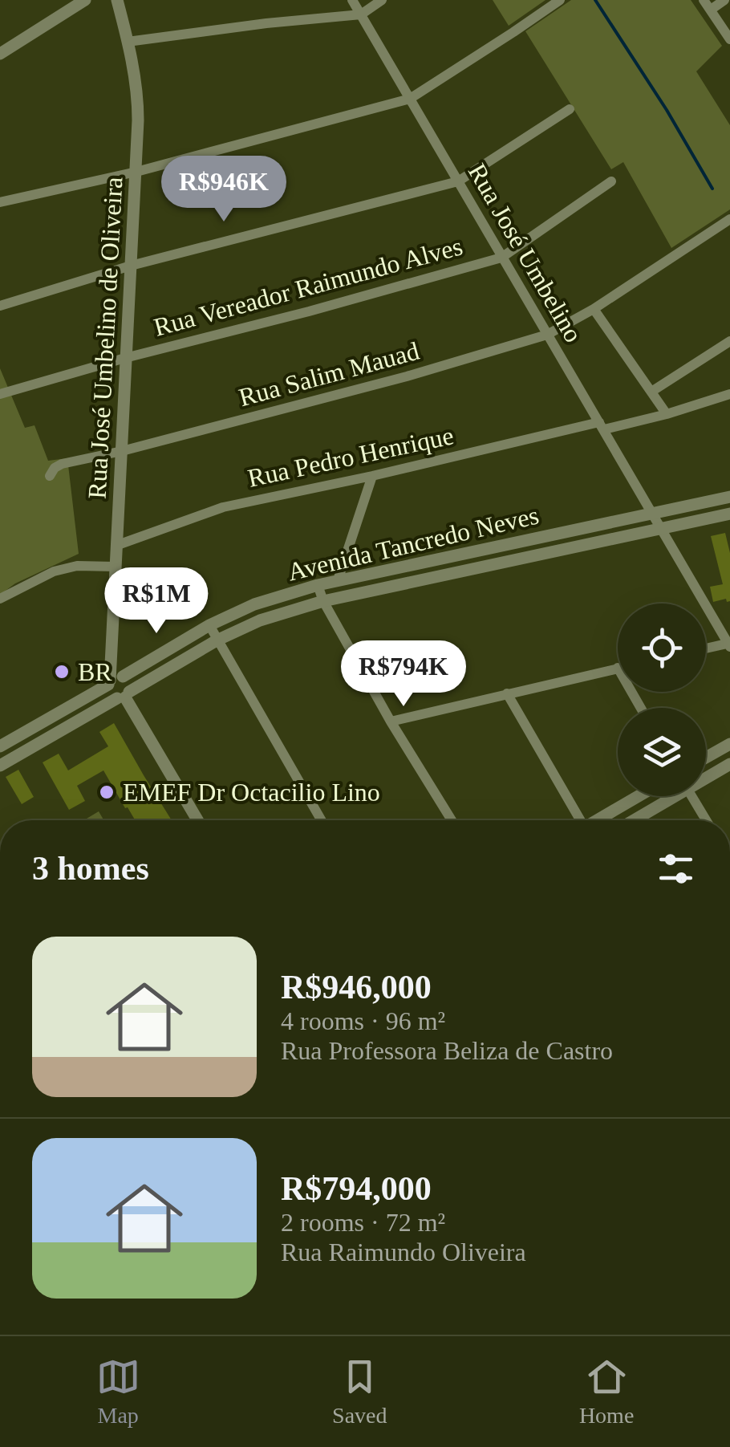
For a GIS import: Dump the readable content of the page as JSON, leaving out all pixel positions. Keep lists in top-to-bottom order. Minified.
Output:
{"streets":{"street":["Rua José Umbelino","Rua Vereador Raimundo Alves","Rua José Umbelino de Oliveira","Rua Salim Mauad","Rua Pedro Henrique","Avenida Tancredo Neves"]},"crossings":[["Rua José Umbelino","Rua Vereador Raimundo Alves"],["Rua José Umbelino","Rua Salim Mauad"],["Rua José Umbelino","Rua Pedro Henrique"],["Rua José Umbelino","Avenida Tancredo Neves"],["Rua Vereador Raimundo Alves","Rua José Umbelino de Oliveira"],["Rua José Umbelino de Oliveira","Rua Salim Mauad"],["Rua José Umbelino de Oliveira","Rua Pedro Henrique"],["Rua José Umbelino de Oliveira","Avenida Tancredo Neves"]],"places":["BR","EMEF Dr Octacilio Lino"],"page":{"price":["R$946K","R$1M","R$794K"],"heading":"3 homes","list":[{"name":"R$946,000","note":"4 rooms · 96 m² · Rua Professora Beliza de Castro"},{"name":"R$794,000","note":"2 rooms · 72 m² · Rua Raimundo Oliveira"}],"tabs":["Map","Saved","Home"]}}
